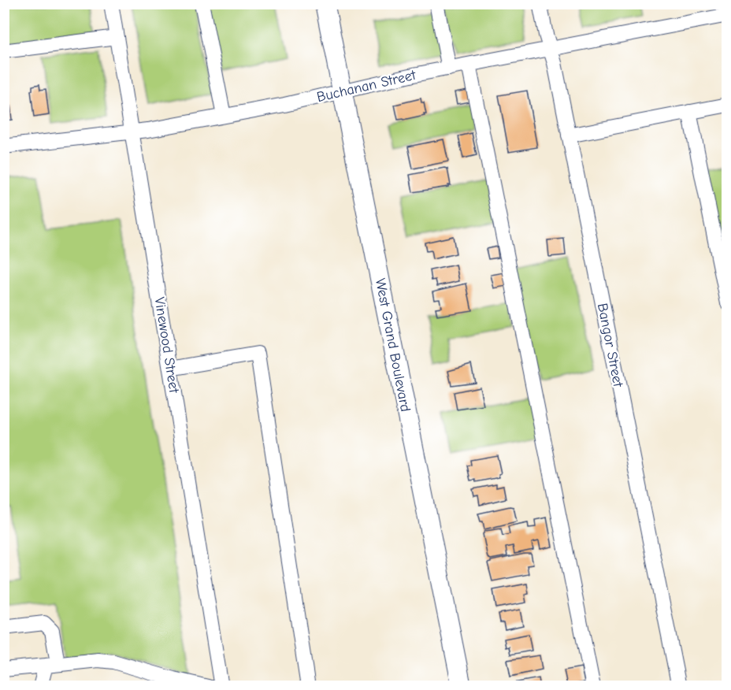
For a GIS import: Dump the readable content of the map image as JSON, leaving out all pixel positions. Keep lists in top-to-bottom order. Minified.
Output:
{"streets":{"main road":["West Grand Boulevard"],"street":["Buchanan Street","Vinewood Street","Bangor Street"]},"crossings":[["Buchanan Street","Vinewood Street"],["Buchanan Street","West Grand Boulevard"],["Buchanan Street","Bangor Street"]]}
